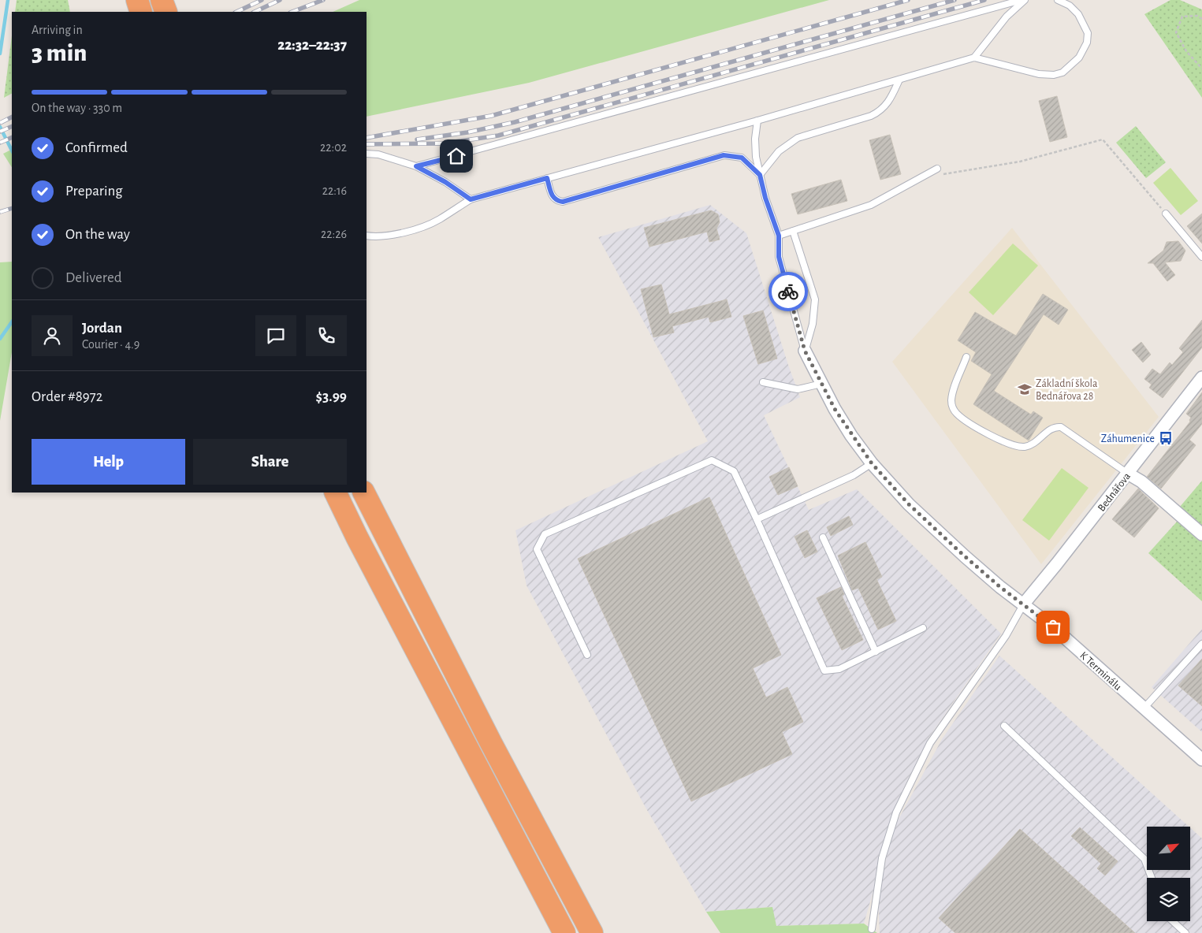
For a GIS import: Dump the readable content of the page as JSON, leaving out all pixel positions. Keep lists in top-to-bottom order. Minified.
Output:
{"streets":{"street":["Bednářova","K Terminálu"]},"crossings":[["Bednářova","K Terminálu"]],"places":{"school or university":["Základní škola Bednářova 28"],"bus stop":["Záhumenice"]},"north":"top right","page":{"heading":["3 min","Arriving in","22:32–22:37"],"panel":["Jordan","Courier · 4.9","Order #8972","$3.99"],"bar":"On the way · 330 m","list":[["Confirmed","22:02"],["Preparing","22:16"],["On the way","22:26"],"Delivered"],"buttons":["Help","Share"]}}
